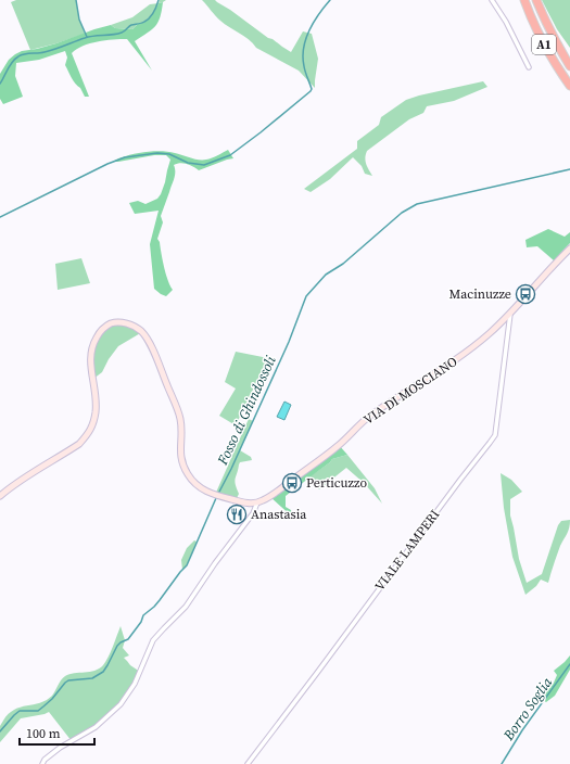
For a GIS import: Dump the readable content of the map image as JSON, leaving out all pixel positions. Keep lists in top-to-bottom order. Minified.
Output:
{"streets":{"highway":["A1"],"main road":["VIA DI MOSCIANO"],"street":["VIALE LAMPERI"]},"crossings":[["VIA DI MOSCIANO","VIALE LAMPERI"]],"water":["Fosso di Ghindossoli","Borro Soglia"],"places":{"bus stop":["Macinuzze","Perticuzzo"],"restaurant":["Anastasia"]},"scale_bar":"100 m"}
